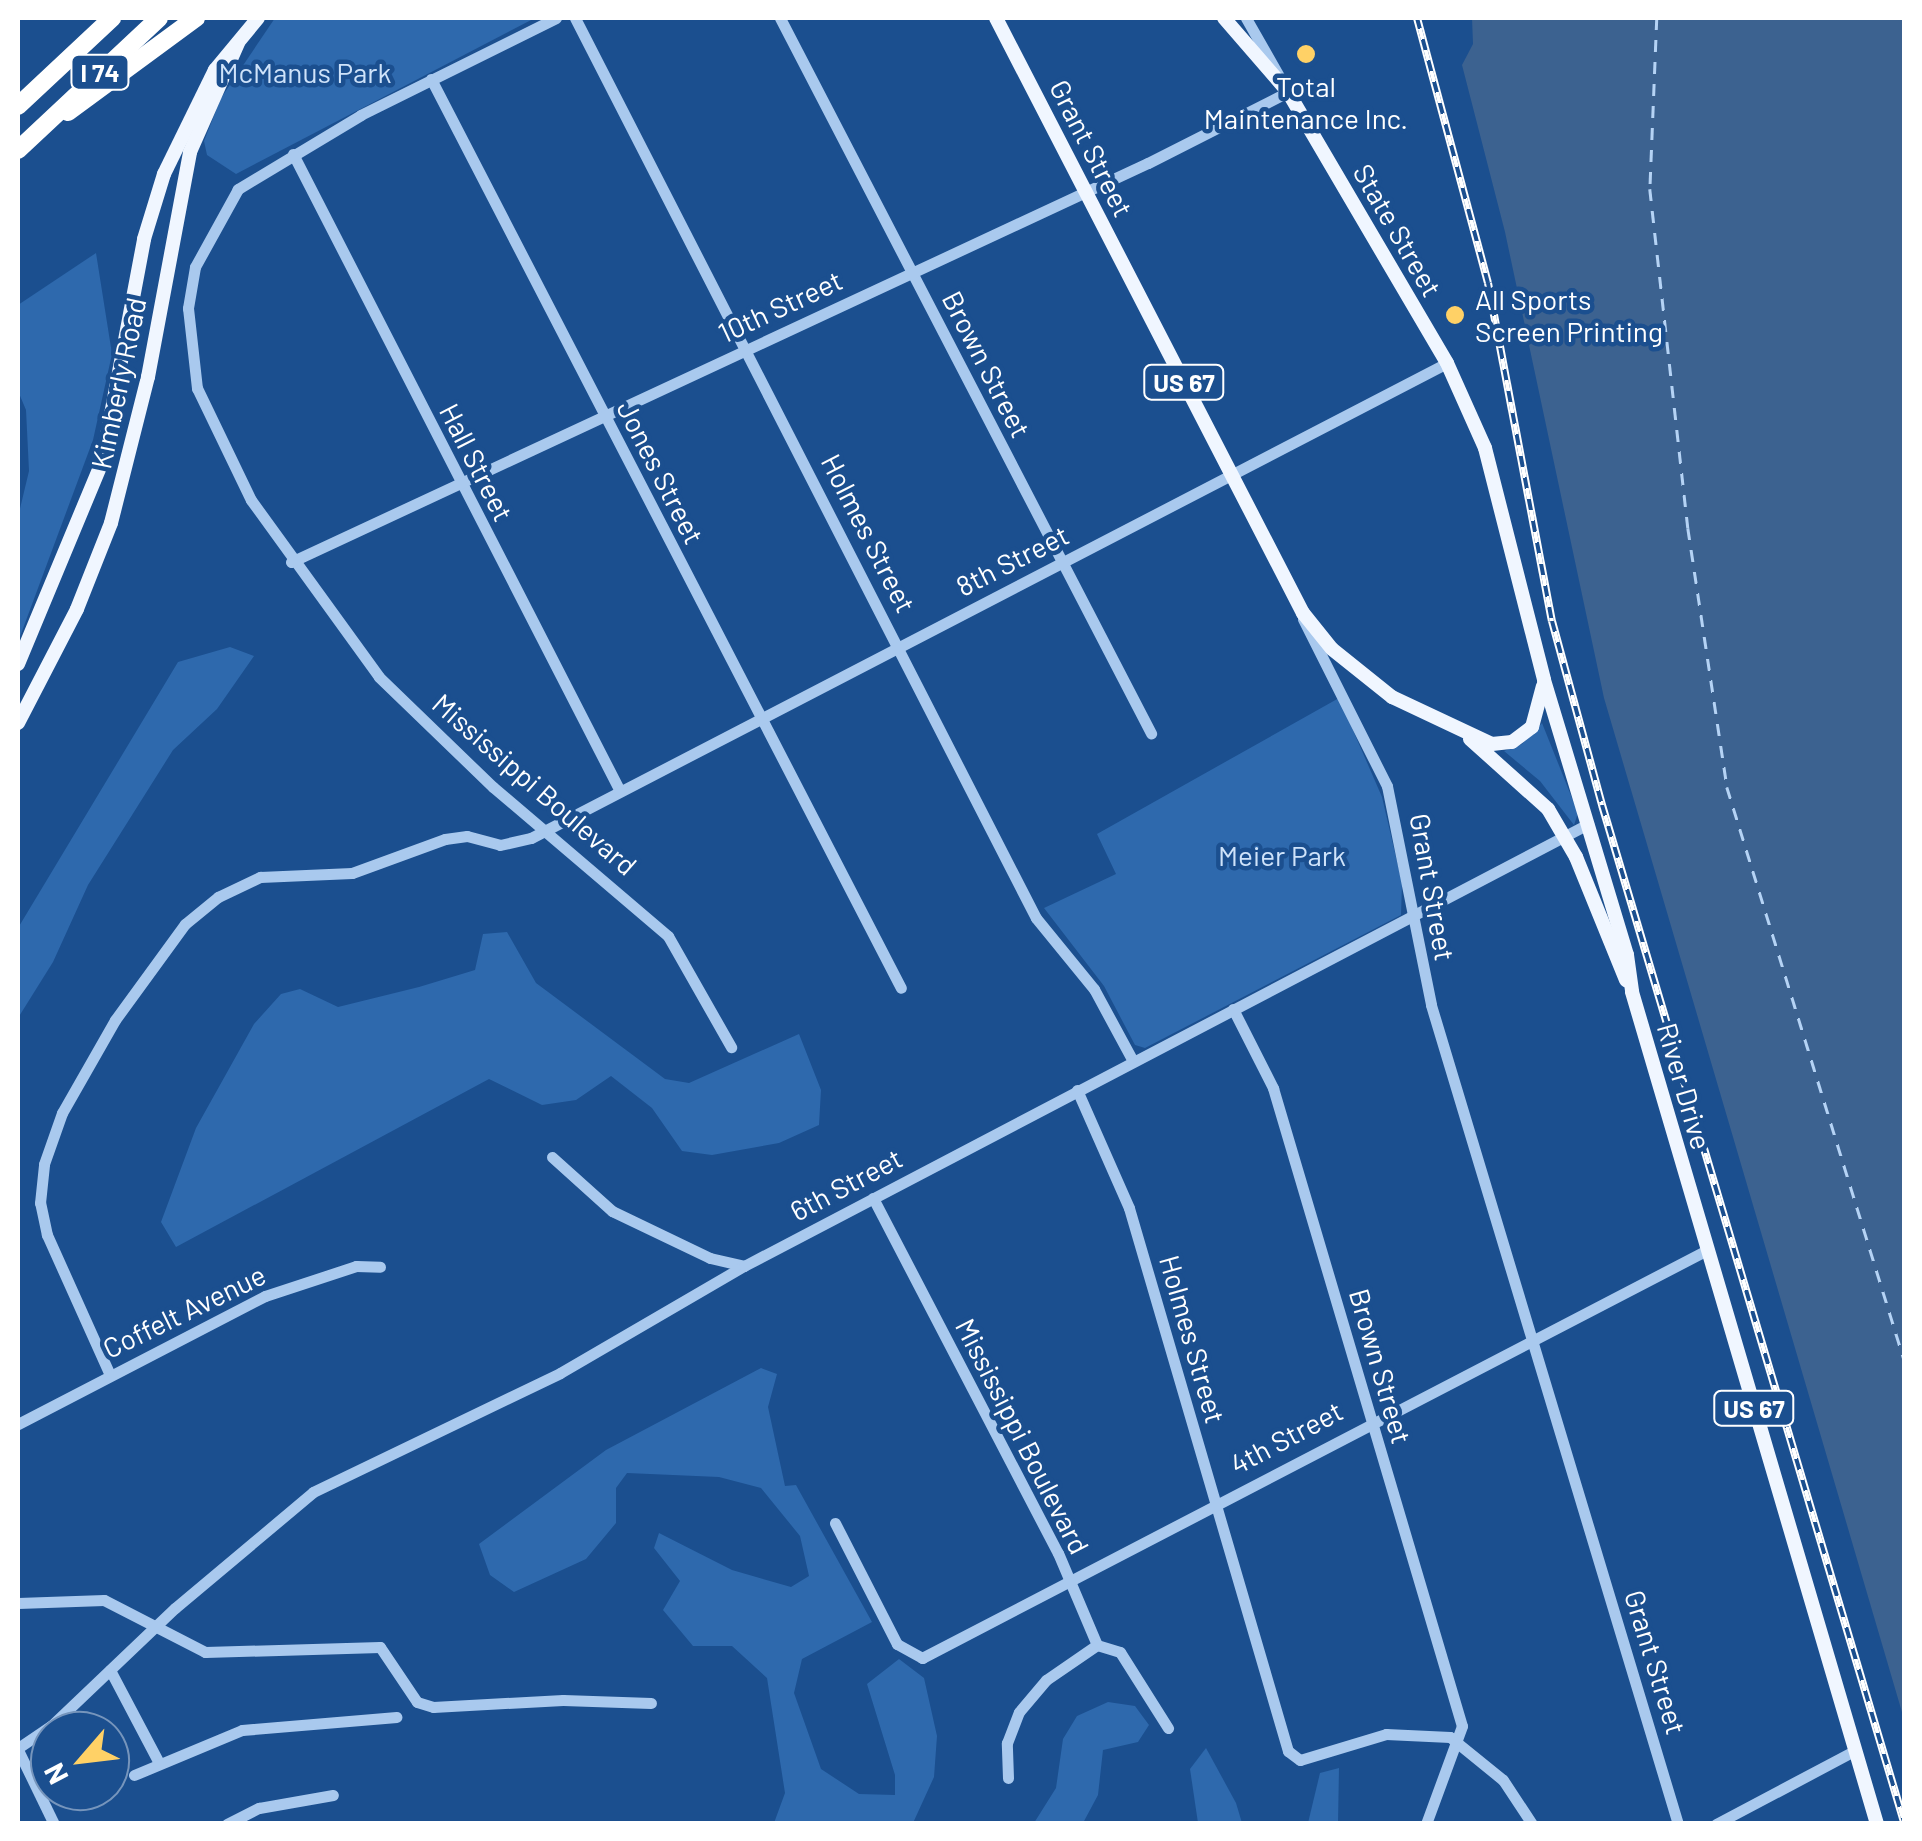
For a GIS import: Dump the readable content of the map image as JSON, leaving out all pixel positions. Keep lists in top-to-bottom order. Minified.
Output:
{"streets":{"highway":["I 74"],"main road":["Grant Street","State Street","US 67","Kimberly Road","River Drive"],"street":["10th Street","Brown Street","Hall Street","Jones Street","Holmes Street","8th Street","Mississippi Boulevard","6th Street","Coffelt Avenue","4th Street"]},"crossings":[["Grant Street","10th Street"],["Grant Street","US 67"],["Grant Street","8th Street"],["Grant Street","6th Street"],["Grant Street","4th Street"],["State Street","10th Street"],["State Street","US 67"],["State Street","8th Street"],["State Street","River Drive"],["10th Street","Brown Street"],["10th Street","US 67"],["10th Street","Hall Street"],["10th Street","Jones Street"],["10th Street","Holmes Street"],["10th Street","Mississippi Boulevard"],["Brown Street","Holmes Street"],["Brown Street","8th Street"],["Brown Street","6th Street"],["Brown Street","4th Street"],["US 67","River Drive"],["US 67","6th Street"],["Hall Street","8th Street"],["Hall Street","Mississippi Boulevard"],["Jones Street","8th Street"],["Jones Street","Mississippi Boulevard"],["Holmes Street","8th Street"],["Holmes Street","6th Street"],["Holmes Street","4th Street"],["8th Street","Mississippi Boulevard"],["8th Street","River Drive"],["8th Street","Coffelt Avenue"],["Mississippi Boulevard","6th Street"],["Mississippi Boulevard","4th Street"],["River Drive","6th Street"],["River Drive","4th Street"]],"parks":["McManus Park","Meier Park"],"places":["Total Maintenance Inc.","All Sports Screen Printing"],"north":"bottom left"}
